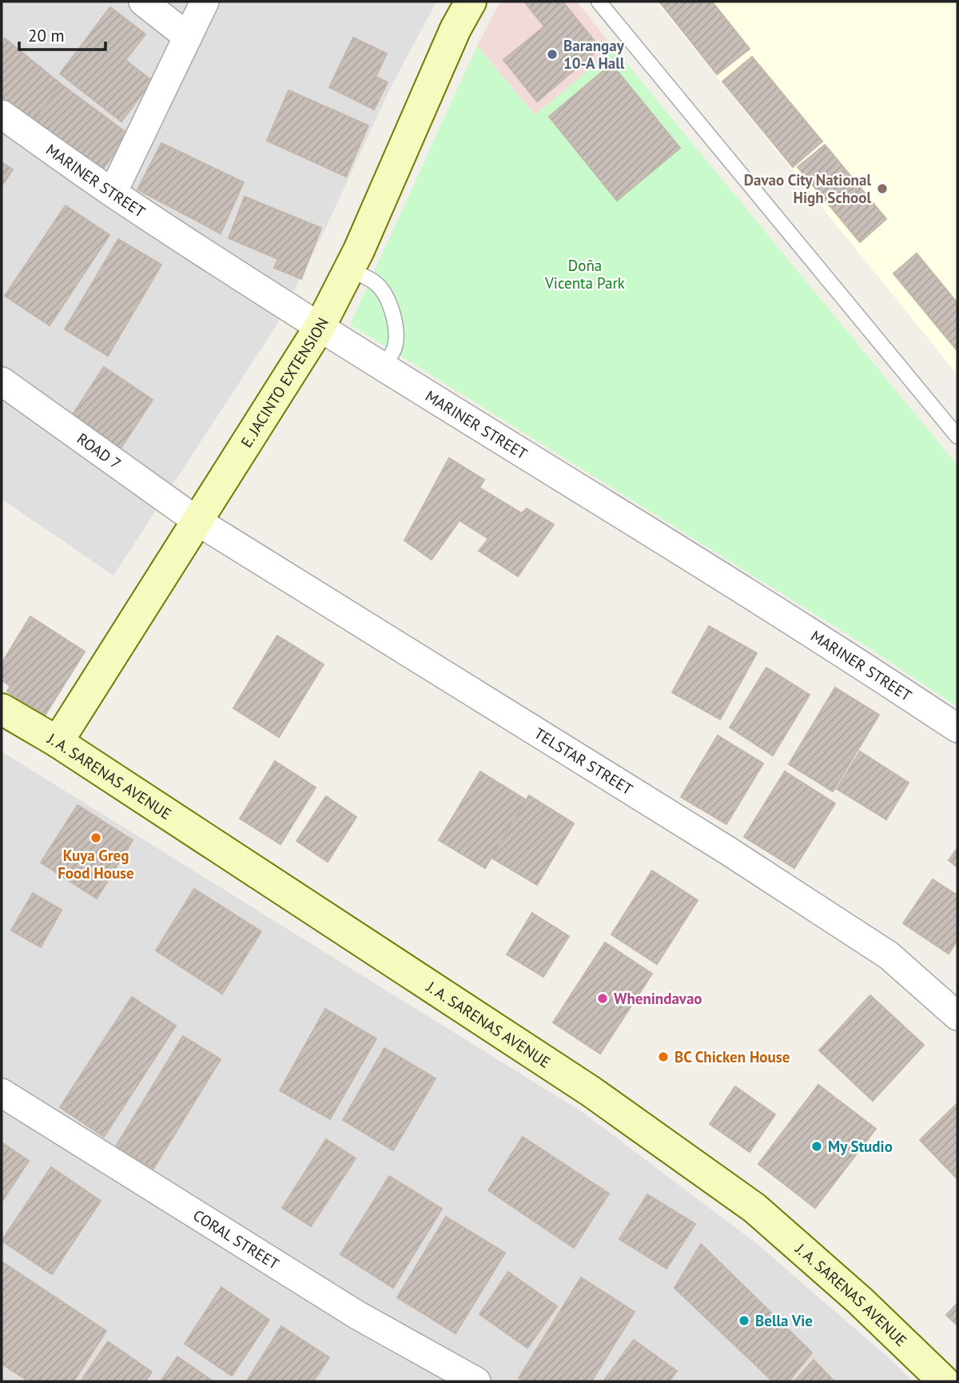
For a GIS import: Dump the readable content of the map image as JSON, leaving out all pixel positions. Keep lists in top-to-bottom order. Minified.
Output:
{"streets":{"main road":["E. JACINTO EXTENSION","J. A. SARENAS AVENUE"],"street":["MARINER STREET","ROAD 7","TELSTAR STREET","CORAL STREET"]},"crossings":[["MARINER STREET","E. JACINTO EXTENSION"],["E. JACINTO EXTENSION","ROAD 7"],["E. JACINTO EXTENSION","TELSTAR STREET"],["E. JACINTO EXTENSION","J. A. SARENAS AVENUE"],["ROAD 7","TELSTAR STREET"]],"parks":["Doña Vicenta Park"],"places":["Barangay 10-A Hall","Davao City National High School","Kuya Greg Food House","Whenindavao","BC Chicken House","My Studio","Bella Vie"],"scale_bar":"20 m"}
